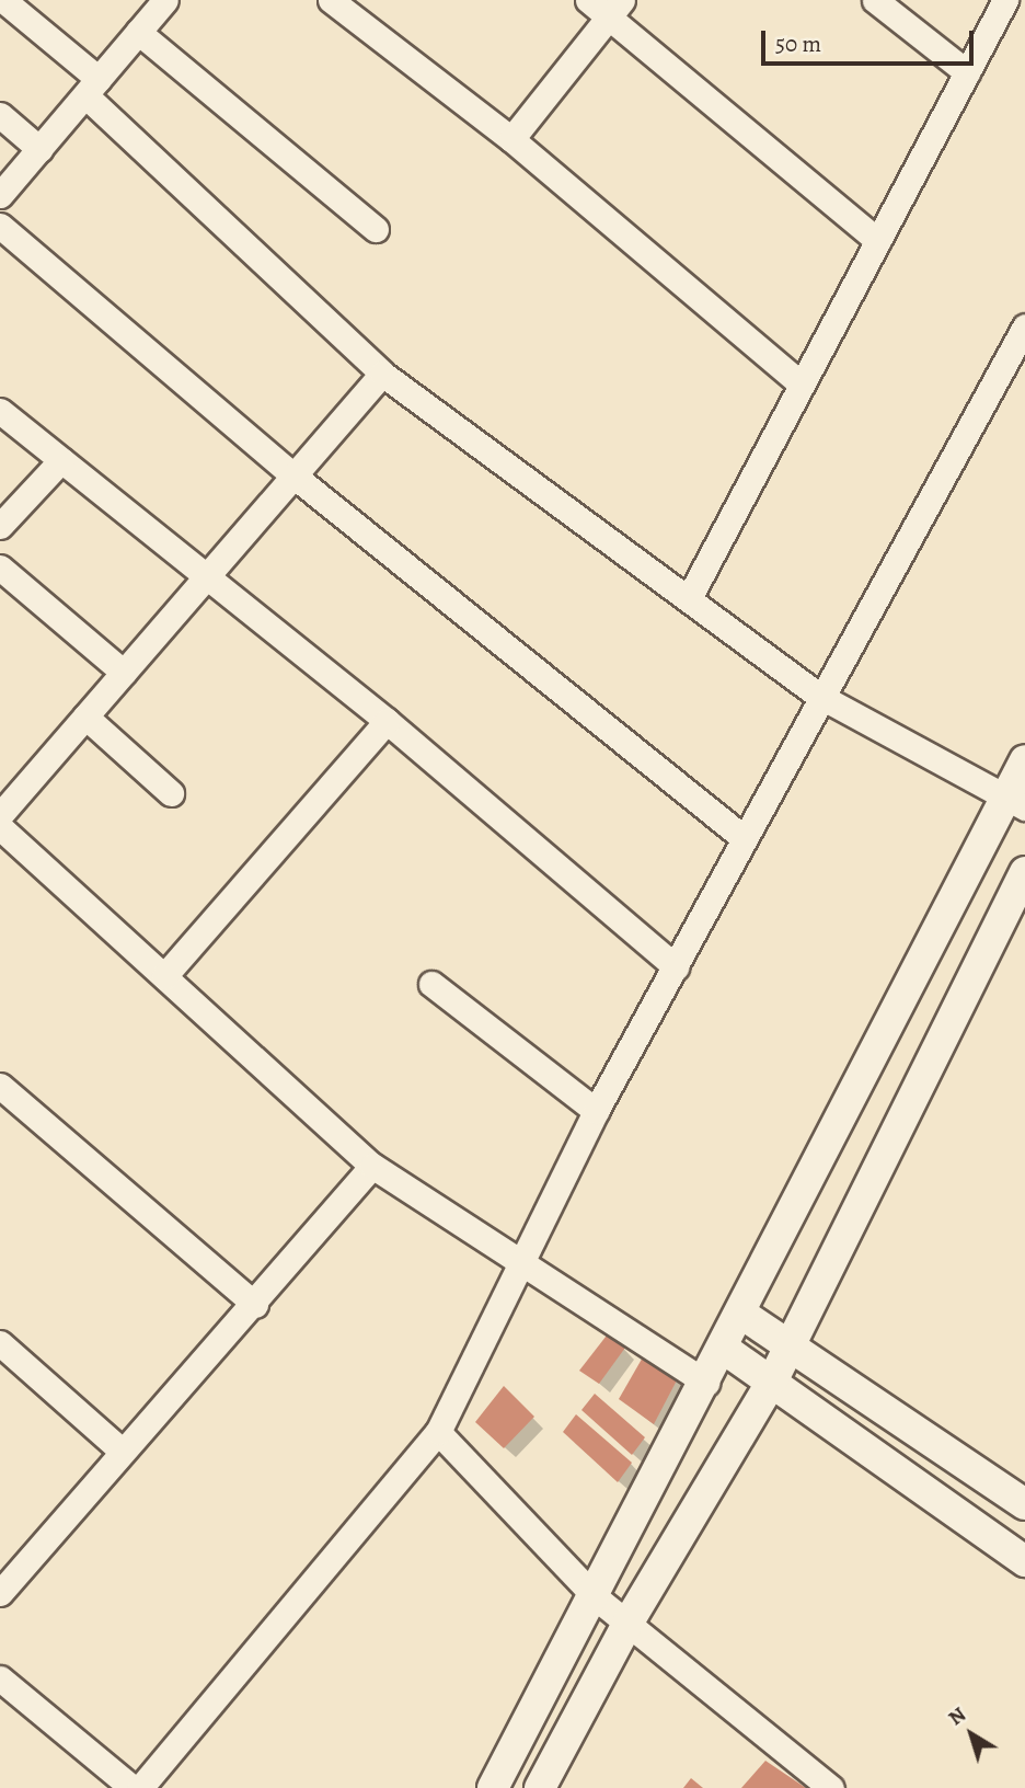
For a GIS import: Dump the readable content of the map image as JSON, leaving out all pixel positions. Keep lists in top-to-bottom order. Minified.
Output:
{"scale_bar":"50 m","north":"top left"}
